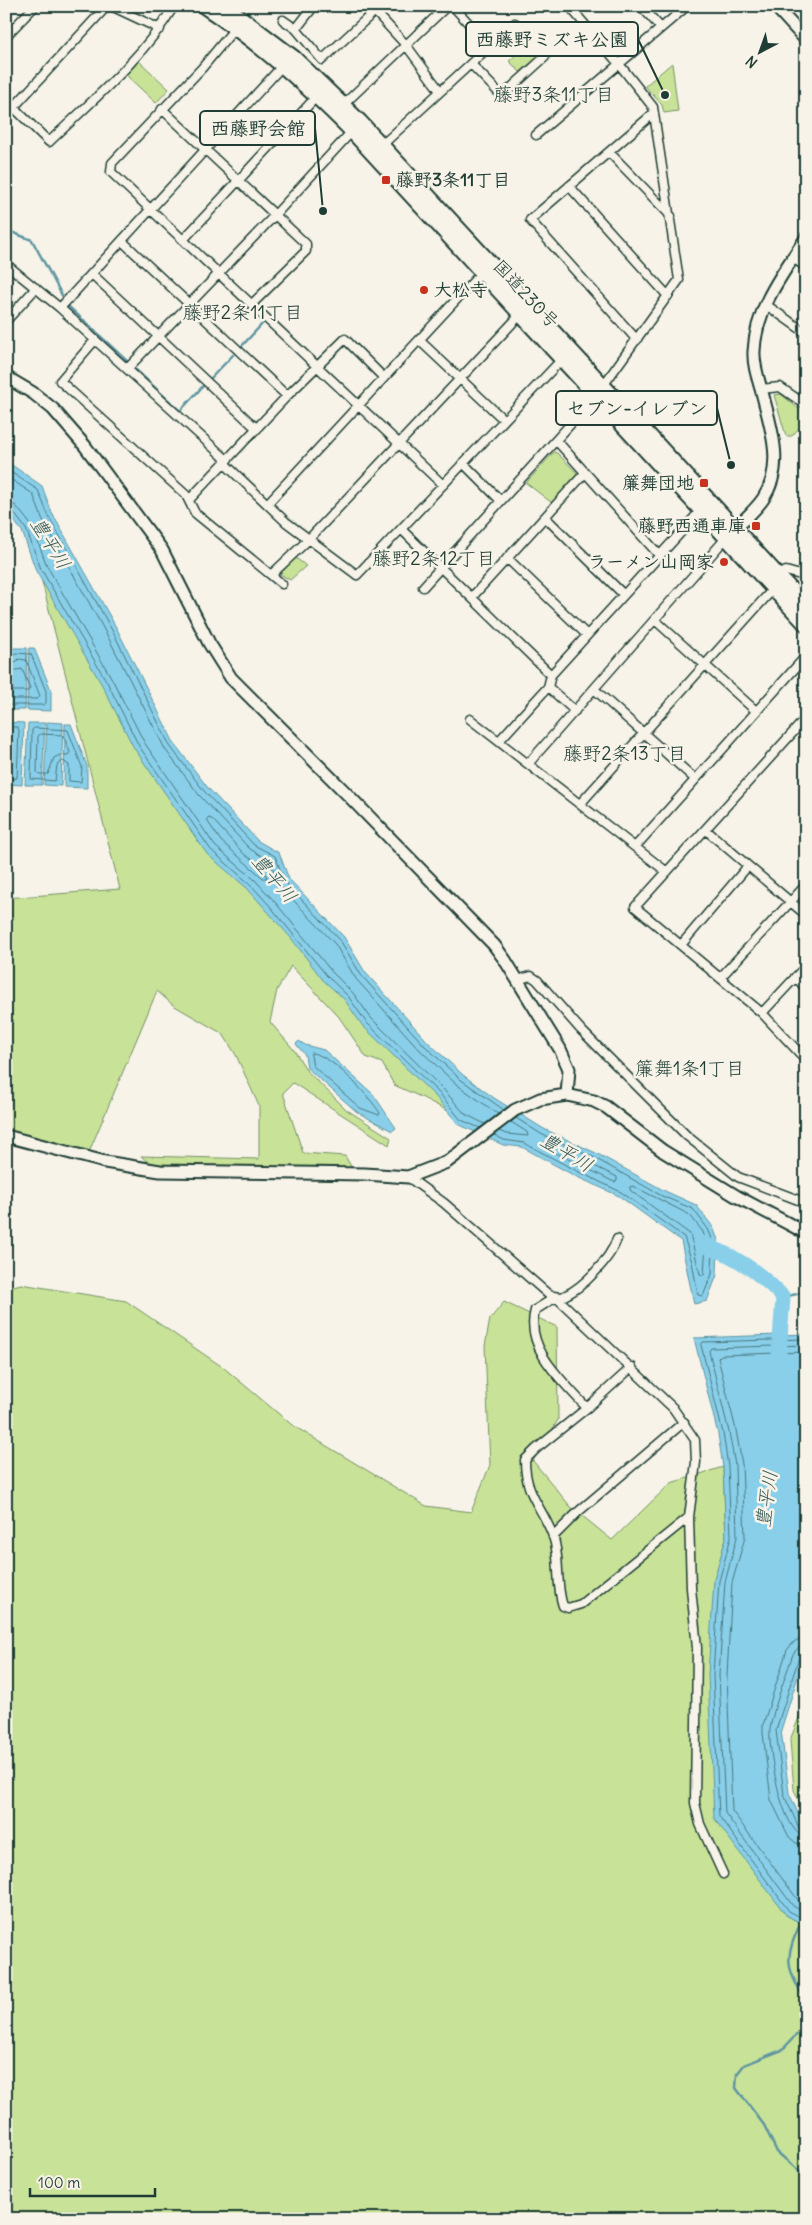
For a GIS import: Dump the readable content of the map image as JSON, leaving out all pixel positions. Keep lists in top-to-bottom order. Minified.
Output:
{"streets":{"highway":["国道230号"]},"districts":["藤野3条11丁目","藤野2条11丁目","藤野2条12丁目","藤野2条13丁目","簾舞1条1丁目"],"water":["豊平川"],"places":{"other":["西藤野ミズキ公園","西藤野会館","大松寺","セブン-イレブン","ラーメン山岡家"],"transit":["藤野3条11丁目","簾舞団地","藤野西通車庫"]},"scale_bar":"100 m","north":"bottom left"}
